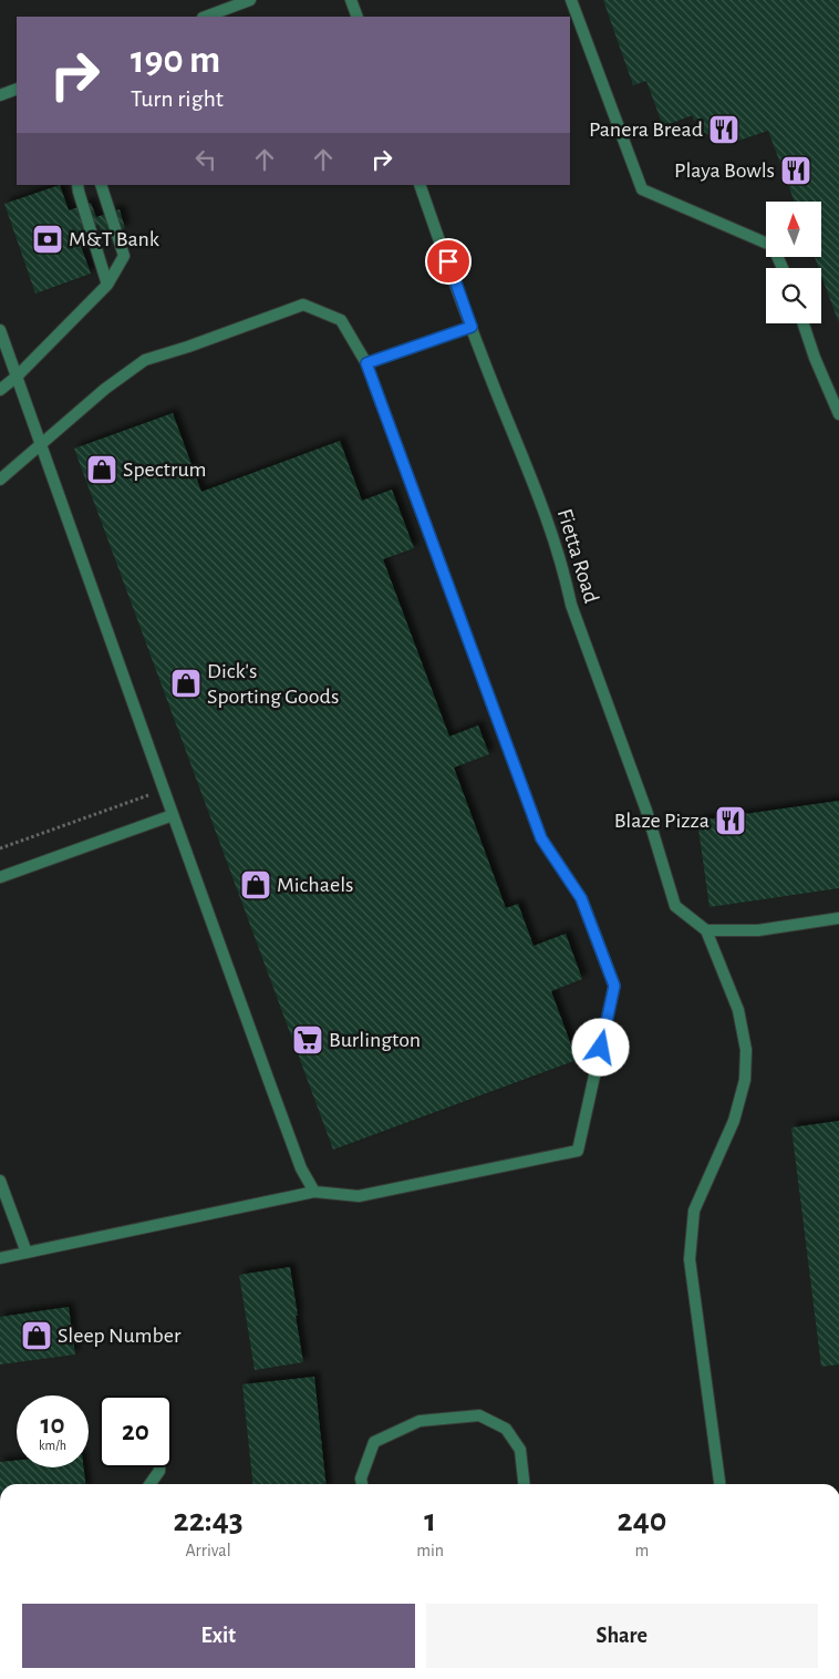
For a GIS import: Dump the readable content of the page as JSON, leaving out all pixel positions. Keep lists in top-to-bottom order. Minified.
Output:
{"streets":{"lane":["Fietta Road"]},"places":{"restaurant":["Panera Bread","Playa Bowls","Blaze Pizza"],"bank":["M&T Bank"],"shop":["Spectrum","Dick's Sporting Goods","Michaels","Sleep Number"],"supermarket":["Burlington"]},"north":"top","page":{"turn":["190 m","Turn right"],"speed":"10 km/h","limit":"20","eta":["22:43","Arrival","1","min","240","m"],"buttons":["Exit","Share"]}}
